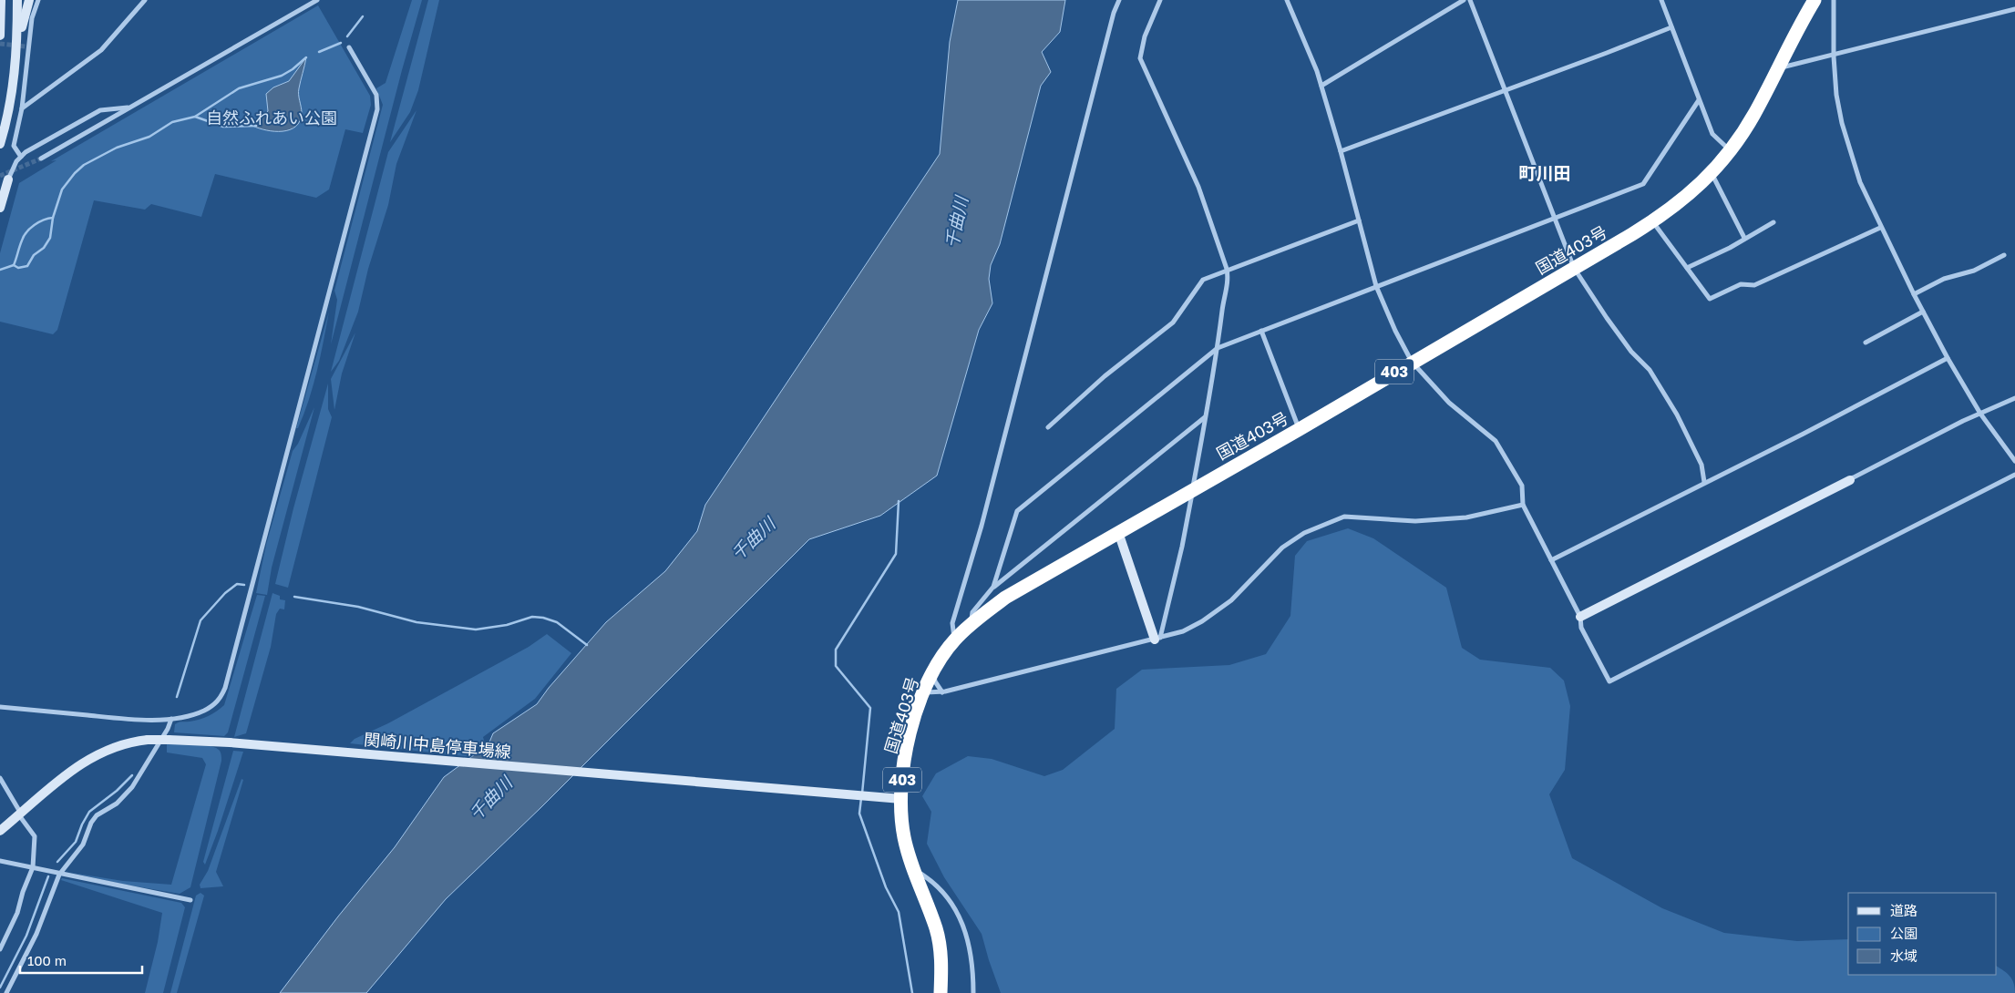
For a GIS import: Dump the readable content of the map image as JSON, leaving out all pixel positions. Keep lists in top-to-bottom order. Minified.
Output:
{"streets":{"highway":["国道403号","403"],"main road":["関崎川中島停車場線"]},"crossings":[["国道403号","関崎川中島停車場線"]],"districts":["町川田"],"water":["千曲川"],"parks":["自然ふれあい公園"],"legend":["道路","公園","水域"],"scale_bar":"100 m"}
